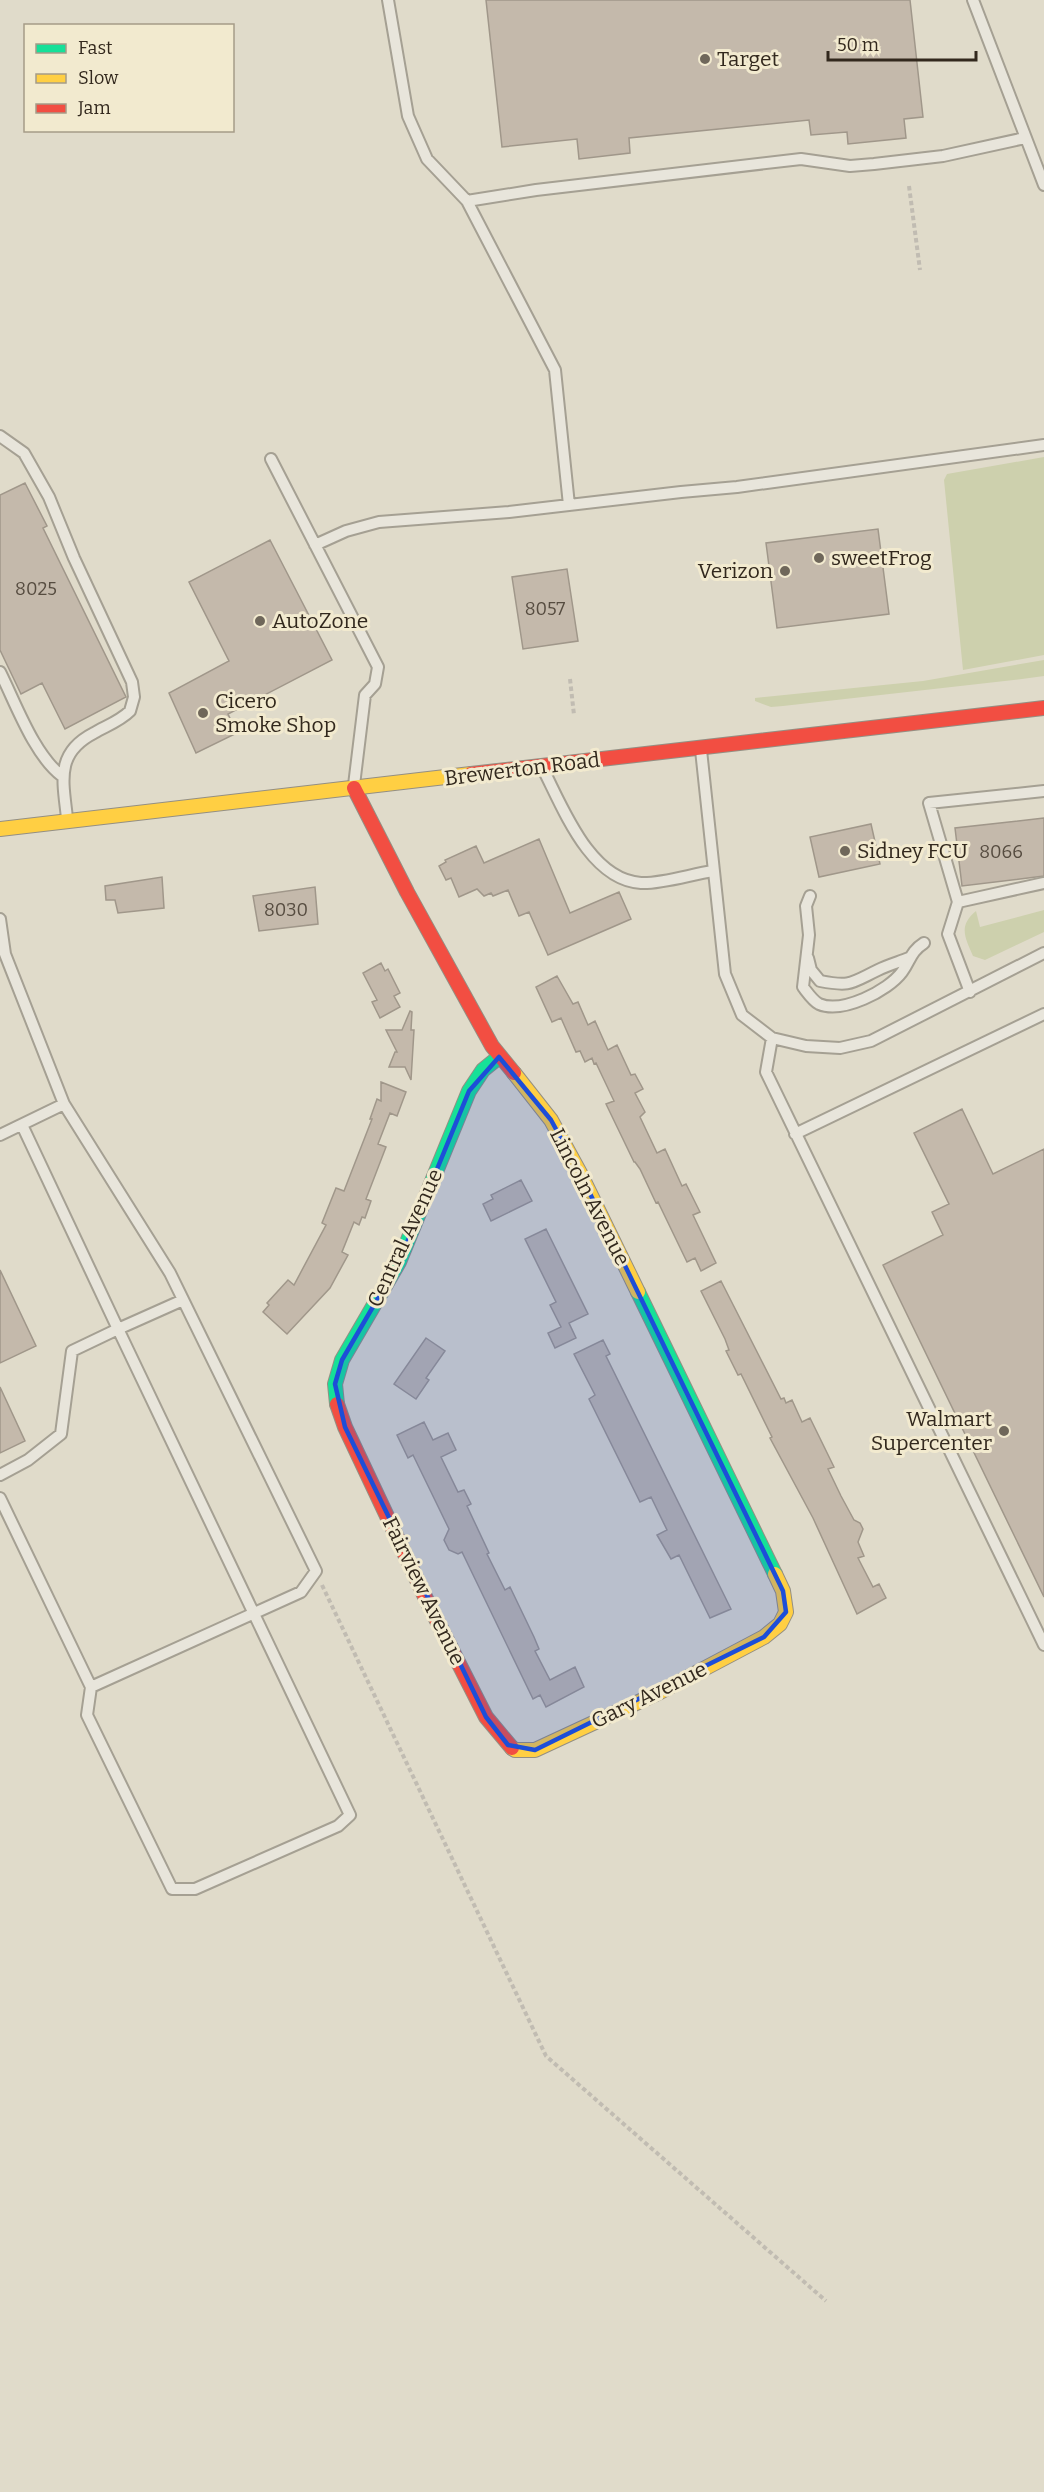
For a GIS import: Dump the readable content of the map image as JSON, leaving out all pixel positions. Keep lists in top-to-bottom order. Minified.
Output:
{"streets":{"street":["Brewerton Road","Lincoln Avenue","Central Avenue","Fairview Avenue","Gary Avenue"]},"crossings":[["Brewerton Road","Lincoln Avenue"],["Lincoln Avenue","Central Avenue"],["Lincoln Avenue","Gary Avenue"],["Central Avenue","Fairview Avenue"],["Fairview Avenue","Gary Avenue"]],"places":["Target","sweetFrog","Verizon","AutoZone","Cicero Smoke Shop","Sidney FCU","Walmart Supercenter"],"house_numbers":["8025","8057","8066","8030"],"legend":["Fast","Slow","Jam"],"scale_bar":"50 m"}
